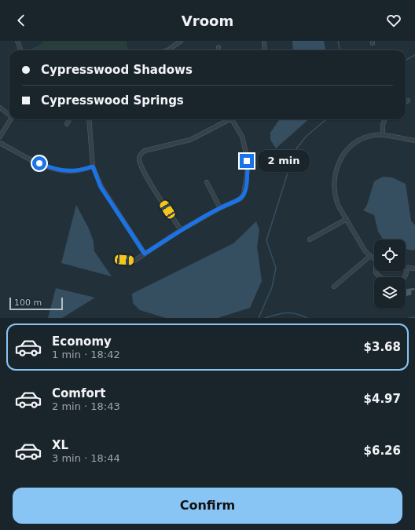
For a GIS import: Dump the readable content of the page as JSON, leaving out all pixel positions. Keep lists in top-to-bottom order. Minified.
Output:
{"scale_bar":"100 m","page":{"header":"Vroom","banner":["Cypresswood Shadows","Cypresswood Springs"],"bubble":"2 min","scale":"100 m","list":[{"name":"Economy","note":"1 min · 18:42","value":"$3.68"},{"name":"Comfort","note":"2 min · 18:43","value":"$4.97"},{"name":"XL","note":"3 min · 18:44","value":"$6.26"}],"buttons":"Confirm"}}
